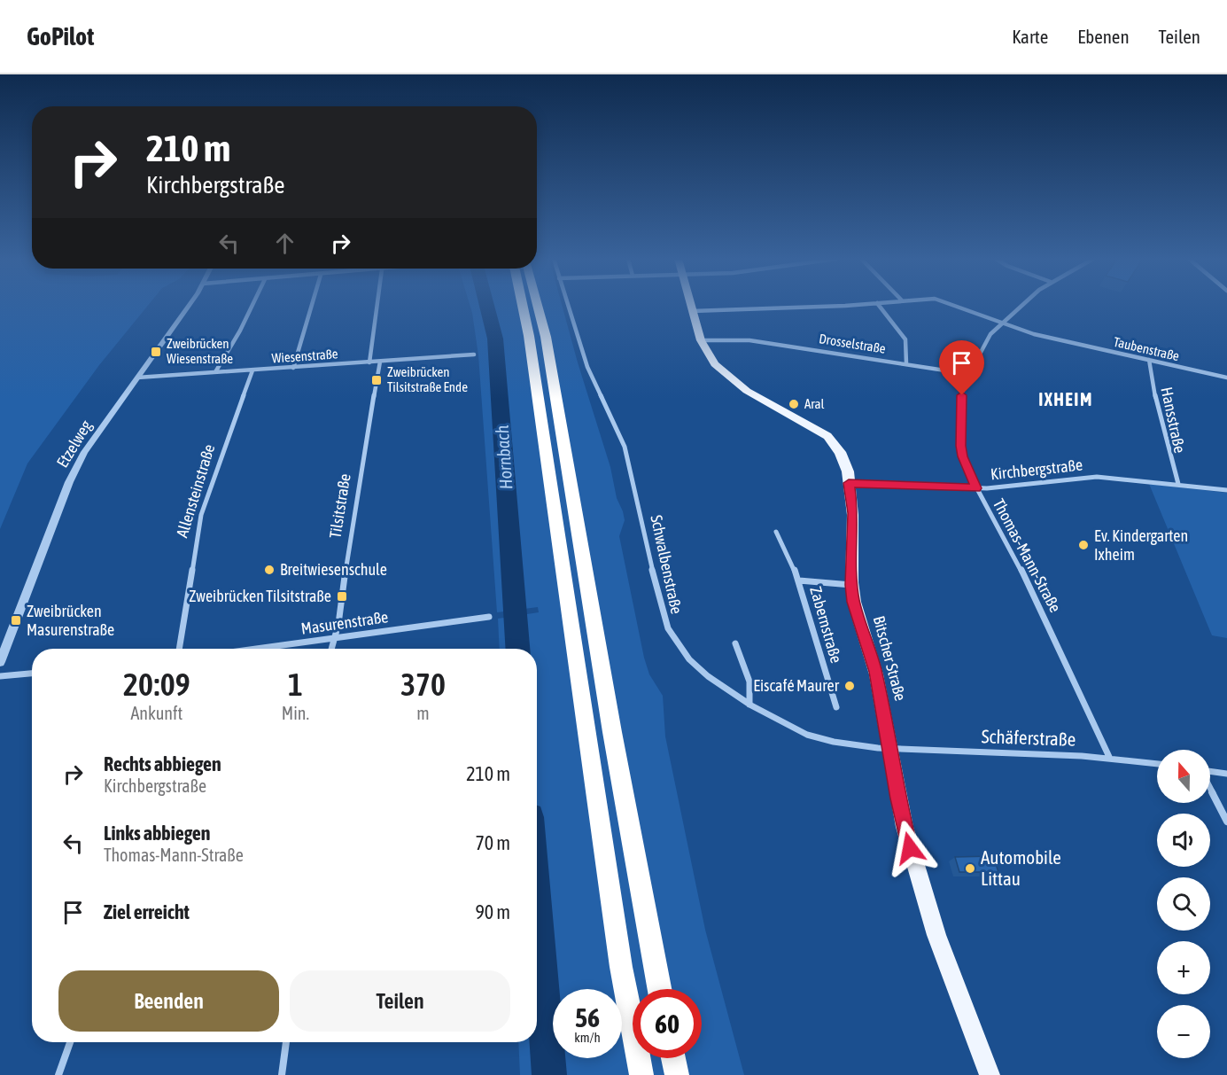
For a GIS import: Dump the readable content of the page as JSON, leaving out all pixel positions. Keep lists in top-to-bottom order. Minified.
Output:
{"streets":{"main road":["Bitscher Straße"],"street":["Drosselstraße","Taubenstraße","Wiesenstraße","Hansstraße","Etzelweg","Kirchbergstraße","Allensteinstraße","Tilsitstraße","Thomas-Mann-Straße","Schwalbenstraße","Masurenstraße","Zabernstraße","Schäferstraße"]},"crossings":[["Drosselstraße","Thomas-Mann-Straße"],["Drosselstraße","Bitscher Straße"],["Taubenstraße","Hansstraße"],["Taubenstraße","Thomas-Mann-Straße"],["Taubenstraße","Bitscher Straße"],["Wiesenstraße","Etzelweg"],["Wiesenstraße","Allensteinstraße"],["Wiesenstraße","Tilsitstraße"],["Hansstraße","Kirchbergstraße"],["Kirchbergstraße","Thomas-Mann-Straße"],["Kirchbergstraße","Bitscher Straße"],["Tilsitstraße","Masurenstraße"],["Thomas-Mann-Straße","Schäferstraße"],["Schwalbenstraße","Bitscher Straße"],["Schwalbenstraße","Schäferstraße"],["Zabernstraße","Bitscher Straße"],["Bitscher Straße","Schäferstraße"]],"districts":["IXHEIM"],"water":["Hornbach"],"places":{"transit":["Zweibrücken Wiesenstraße","Zweibrücken Tilsitstraße Ende","Zweibrücken Tilsitstraße","Zweibrücken Masurenstraße"],"other":["Aral","Ev. Kindergarten Ixheim","Breitwiesenschule","Eiscafé Maurer","Automobile Littau"]},"north":"top","page":{"header":"GoPilot","nav":["Karte","Ebenen","Teilen"],"turn":["210 m","Kirchbergstraße"],"eta":["20:09","Ankunft","1","Min.","370","m"],"list":[{"name":"Rechts abbiegen","note":"Kirchbergstraße","value":"210 m"},{"name":"Links abbiegen","note":"Thomas-Mann-Straße","value":"70 m"},{"name":"Ziel erreicht","value":"90 m"}],"map_buttons":["+","−"],"buttons":["Beenden","Teilen"],"speed":"56 km/h","limit":"60"}}
